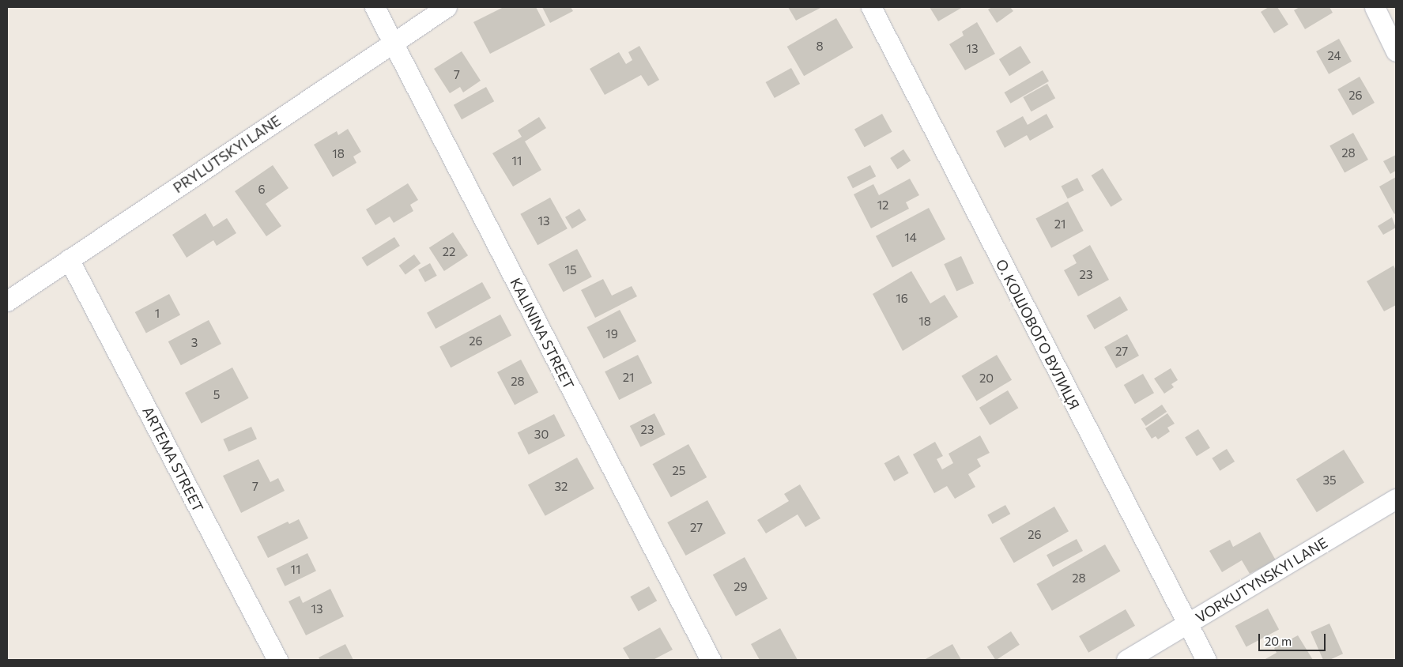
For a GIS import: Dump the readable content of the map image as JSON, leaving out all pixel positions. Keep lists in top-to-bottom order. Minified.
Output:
{"streets":{"street":["PRYLUTSKYI LANE","KALININA STREET","О. КОШОВОГО ВУЛИЦЯ","ARTEMA STREET","VORKUTYNSKYI LANE"]},"crossings":[["PRYLUTSKYI LANE","KALININA STREET"],["PRYLUTSKYI LANE","ARTEMA STREET"],["О. КОШОВОГО ВУЛИЦЯ","VORKUTYNSKYI LANE"]],"house_numbers":["8","13","24","7","26","28","18","11","6","12","13","21","14","22","15","23","16","1","18","19","26","3","27","21","20","28","5","23","30","25","35","7","32","27","26","11","28","29","13"],"scale_bar":"20 m"}
